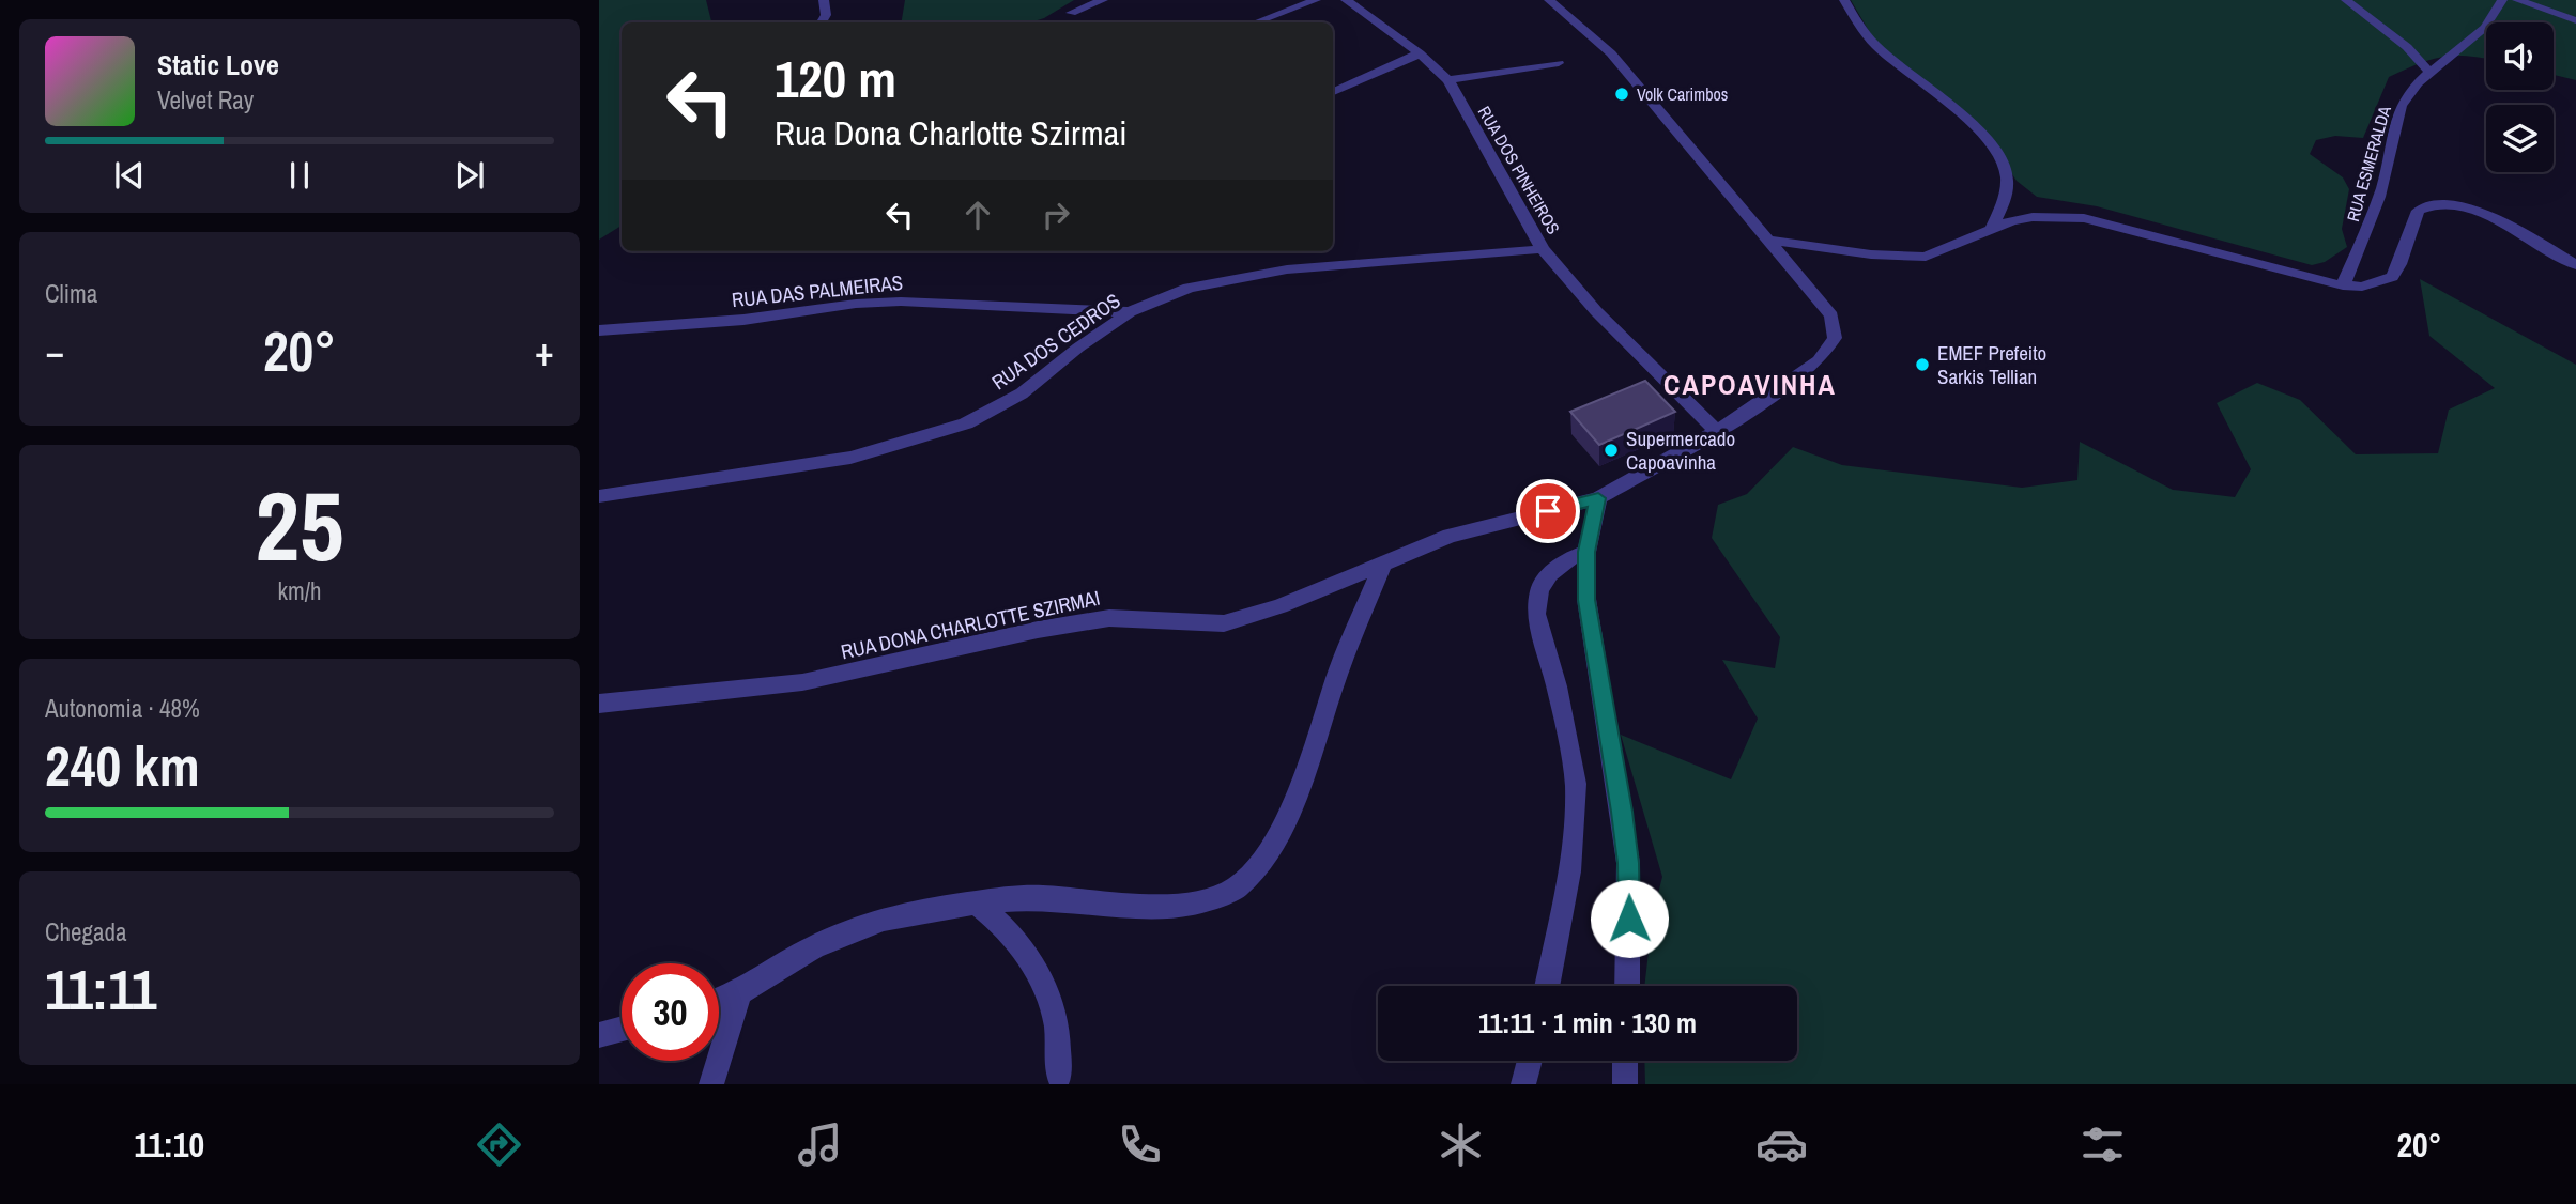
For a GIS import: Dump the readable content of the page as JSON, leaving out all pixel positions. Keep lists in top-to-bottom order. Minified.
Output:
{"streets":{"street":["RUA ESMERALDA","RUA DOS PINHEIROS","RUA DAS PALMEIRAS","RUA DOS CEDROS","RUA DONA CHARLOTTE SZIRMAI"]},"crossings":[["RUA DOS PINHEIROS","RUA DOS CEDROS"],["RUA DOS PINHEIROS","RUA DONA CHARLOTTE SZIRMAI"],["RUA DAS PALMEIRAS","RUA DOS CEDROS"]],"districts":["CAPOAVINHA"],"places":["Volk Carimbos","EMEF Prefeito Sarkis Tellian","Supermercado Capoavinha"],"page":{"turn":["120 m","Rua Dona Charlotte Szirmai"],"song":["Static Love","Velvet Ray"],"tile":["Clima",["25","km/h"],["Autonomia · 48%","240 km"],["Chegada","11:11"]],"heat":["−","20°","+"],"limit":"30","trip":"11:11 · 1 min · 130 m","tabs":["11:10","20°"]}}
